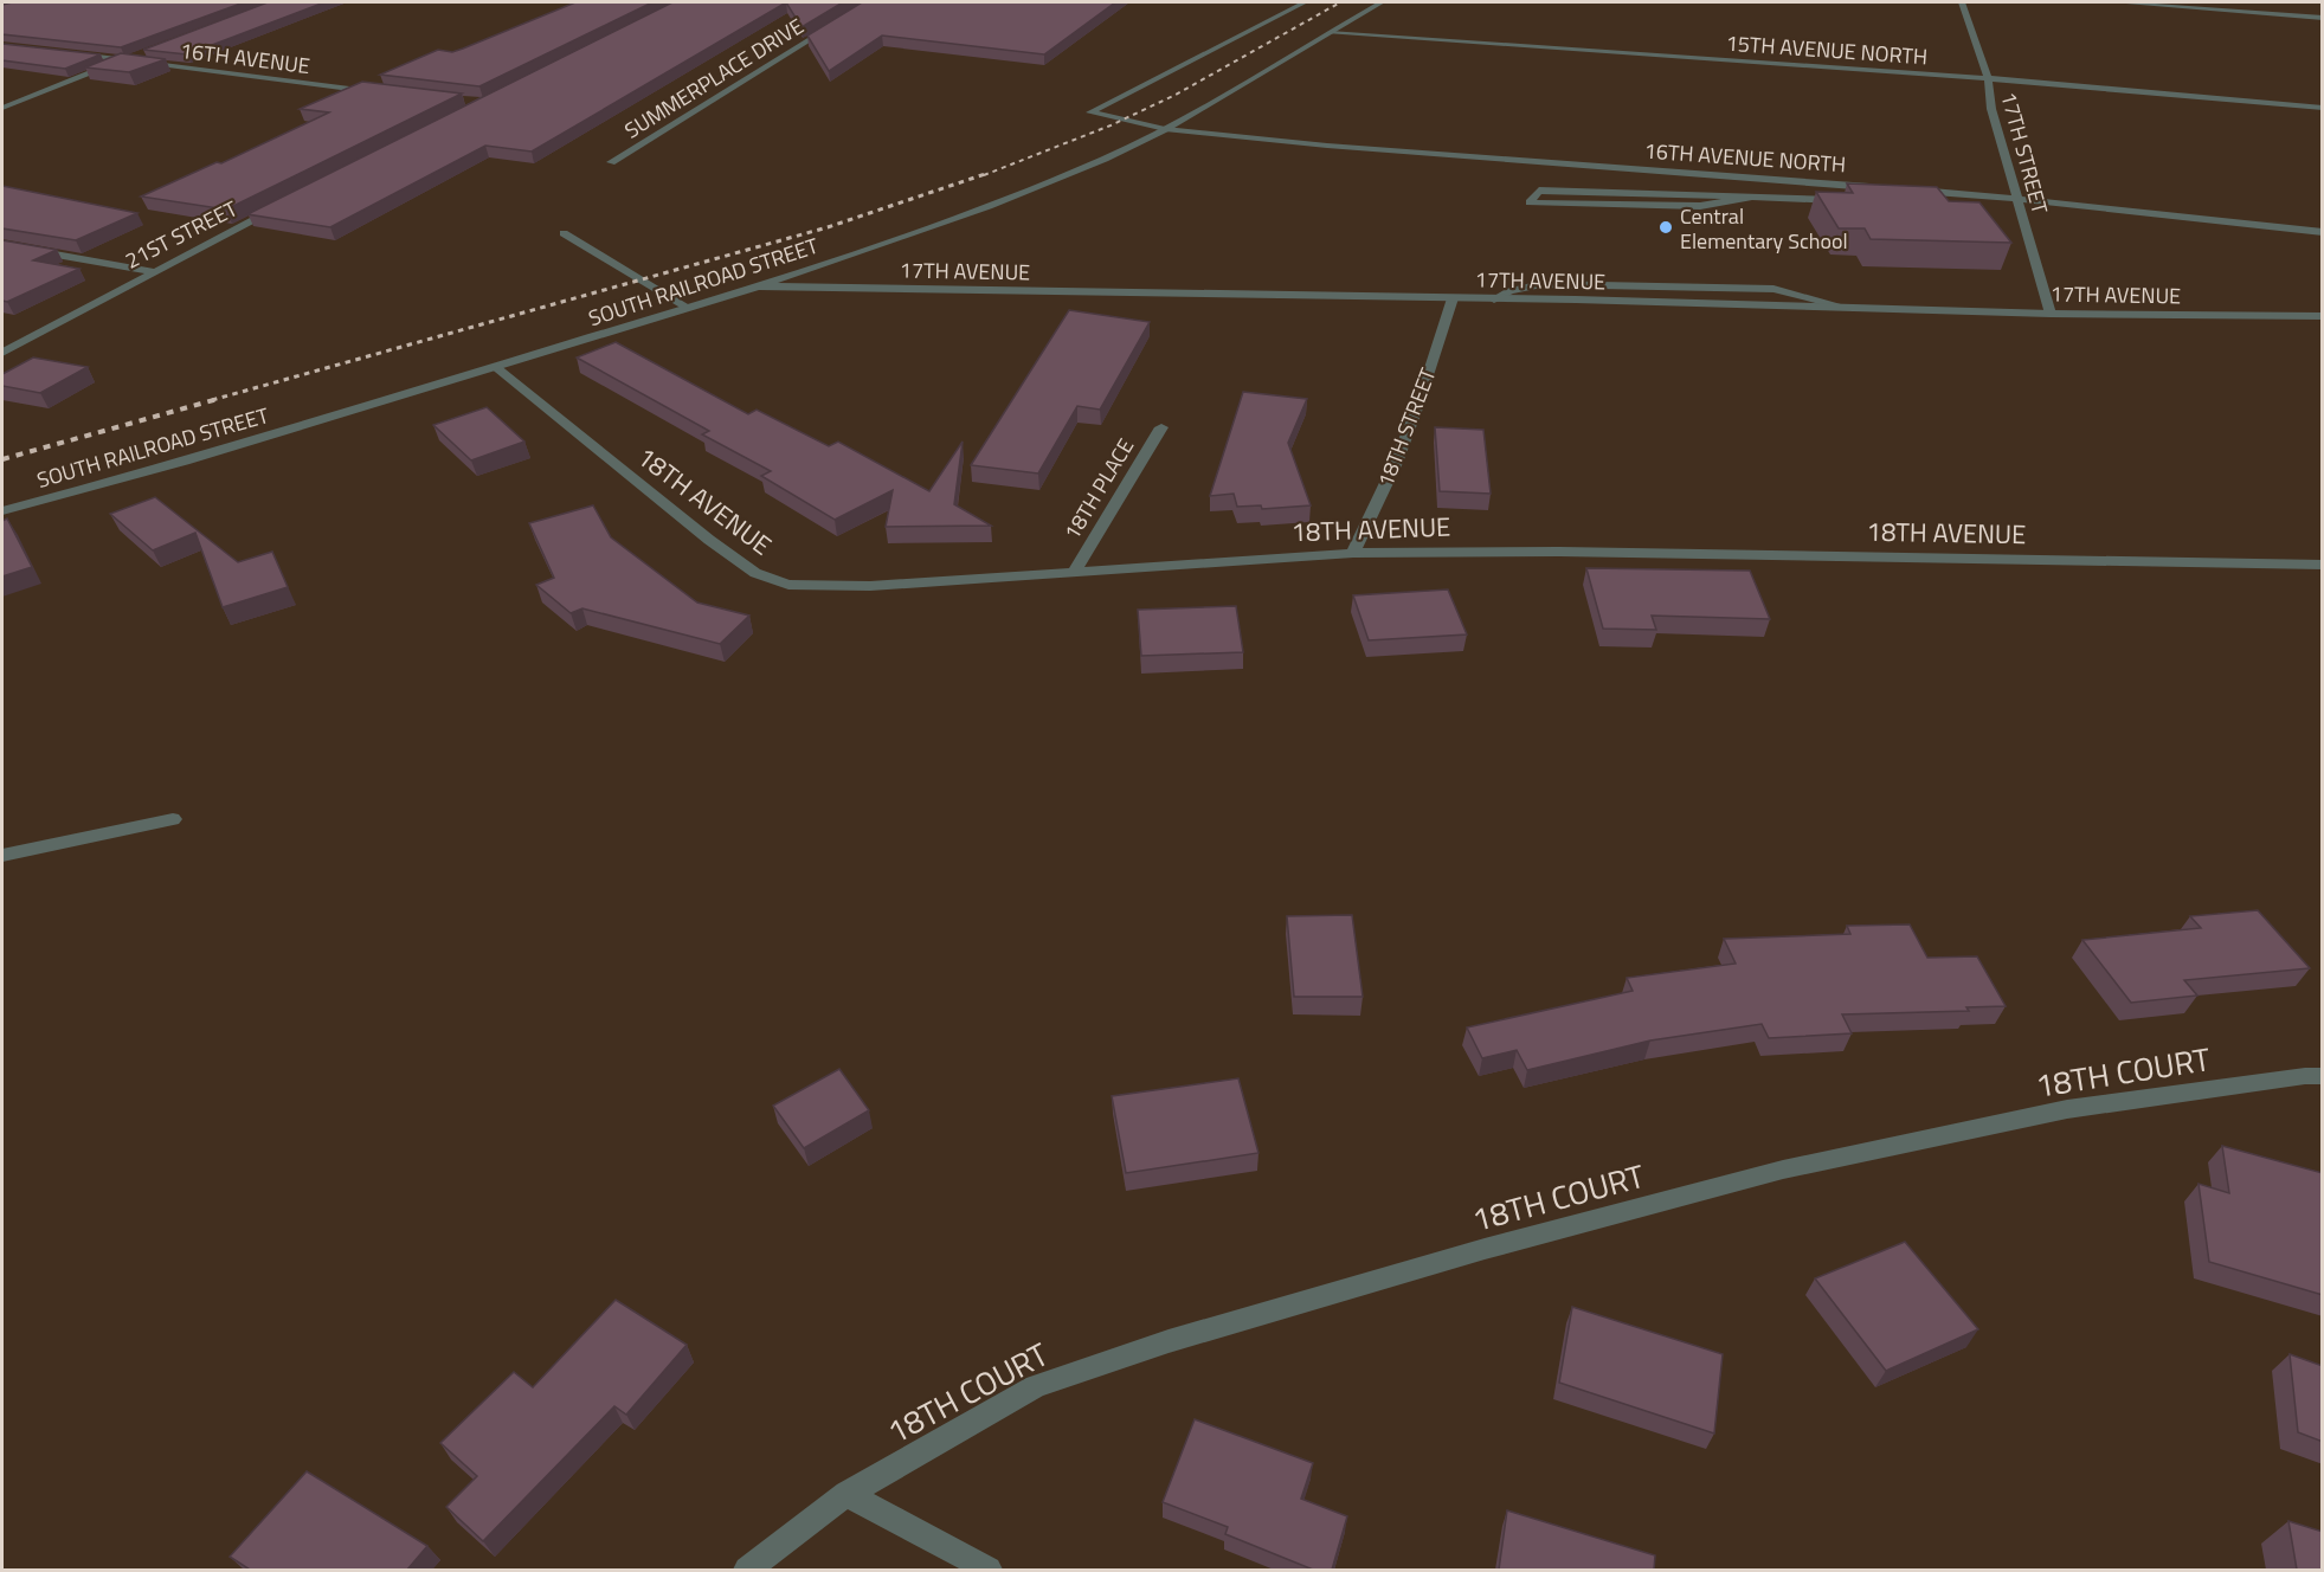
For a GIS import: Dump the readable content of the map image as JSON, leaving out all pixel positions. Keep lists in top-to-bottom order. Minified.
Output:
{"streets":{"street":["15TH AVENUE NORTH","16TH AVENUE","SUMMERPLACE DRIVE","17TH STREET","16TH AVENUE NORTH","21ST STREET","17TH AVENUE","SOUTH RAILROAD STREET","18TH STREET","18TH PLACE","18TH AVENUE","18TH COURT"]},"crossings":[["15TH AVENUE NORTH","17TH STREET"],["15TH AVENUE NORTH","SOUTH RAILROAD STREET"],["17TH STREET","17TH AVENUE"],["16TH AVENUE NORTH","SOUTH RAILROAD STREET"],["17TH AVENUE","SOUTH RAILROAD STREET"],["17TH AVENUE","18TH STREET"],["SOUTH RAILROAD STREET","18TH AVENUE"],["18TH STREET","18TH AVENUE"],["18TH PLACE","18TH AVENUE"]],"places":["Central Elementary School"]}
